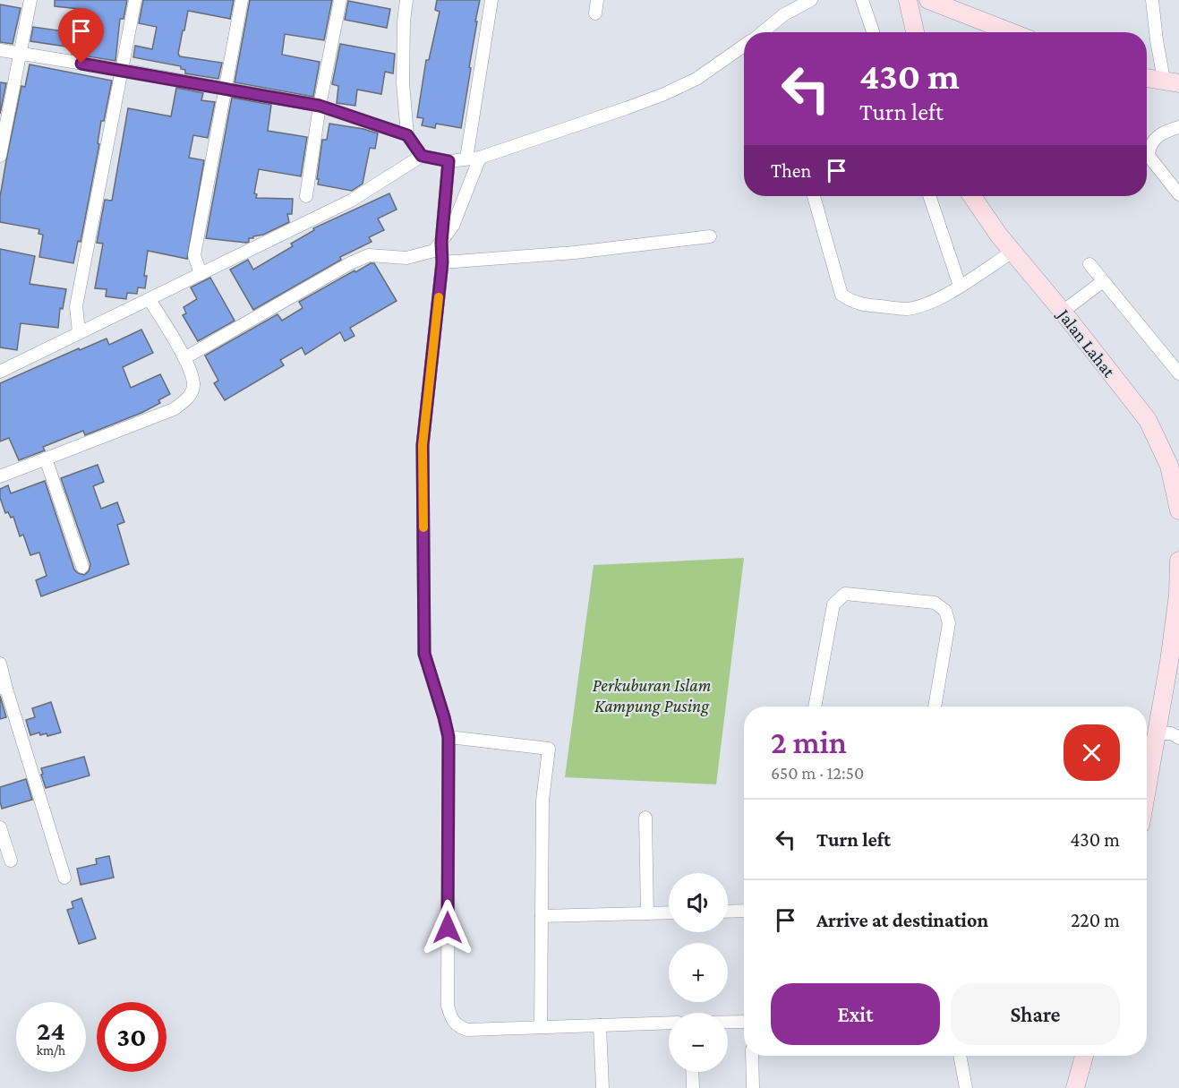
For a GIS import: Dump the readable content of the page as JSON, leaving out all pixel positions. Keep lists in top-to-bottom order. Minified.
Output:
{"streets":{"main road":["Jalan Lahat"]},"parks":["Perkuburan Islam Kampung Pusing"],"page":{"turn":["430 m","Turn left"],"then":"Then","heading":["2 min","650 m · 12:50"],"list":[{"name":"Turn left","value":"430 m"},{"name":"Arrive at destination","value":"220 m"}],"map_buttons":["+","−"],"buttons":["Exit","Share"],"speed":"24 km/h","limit":"30"}}
